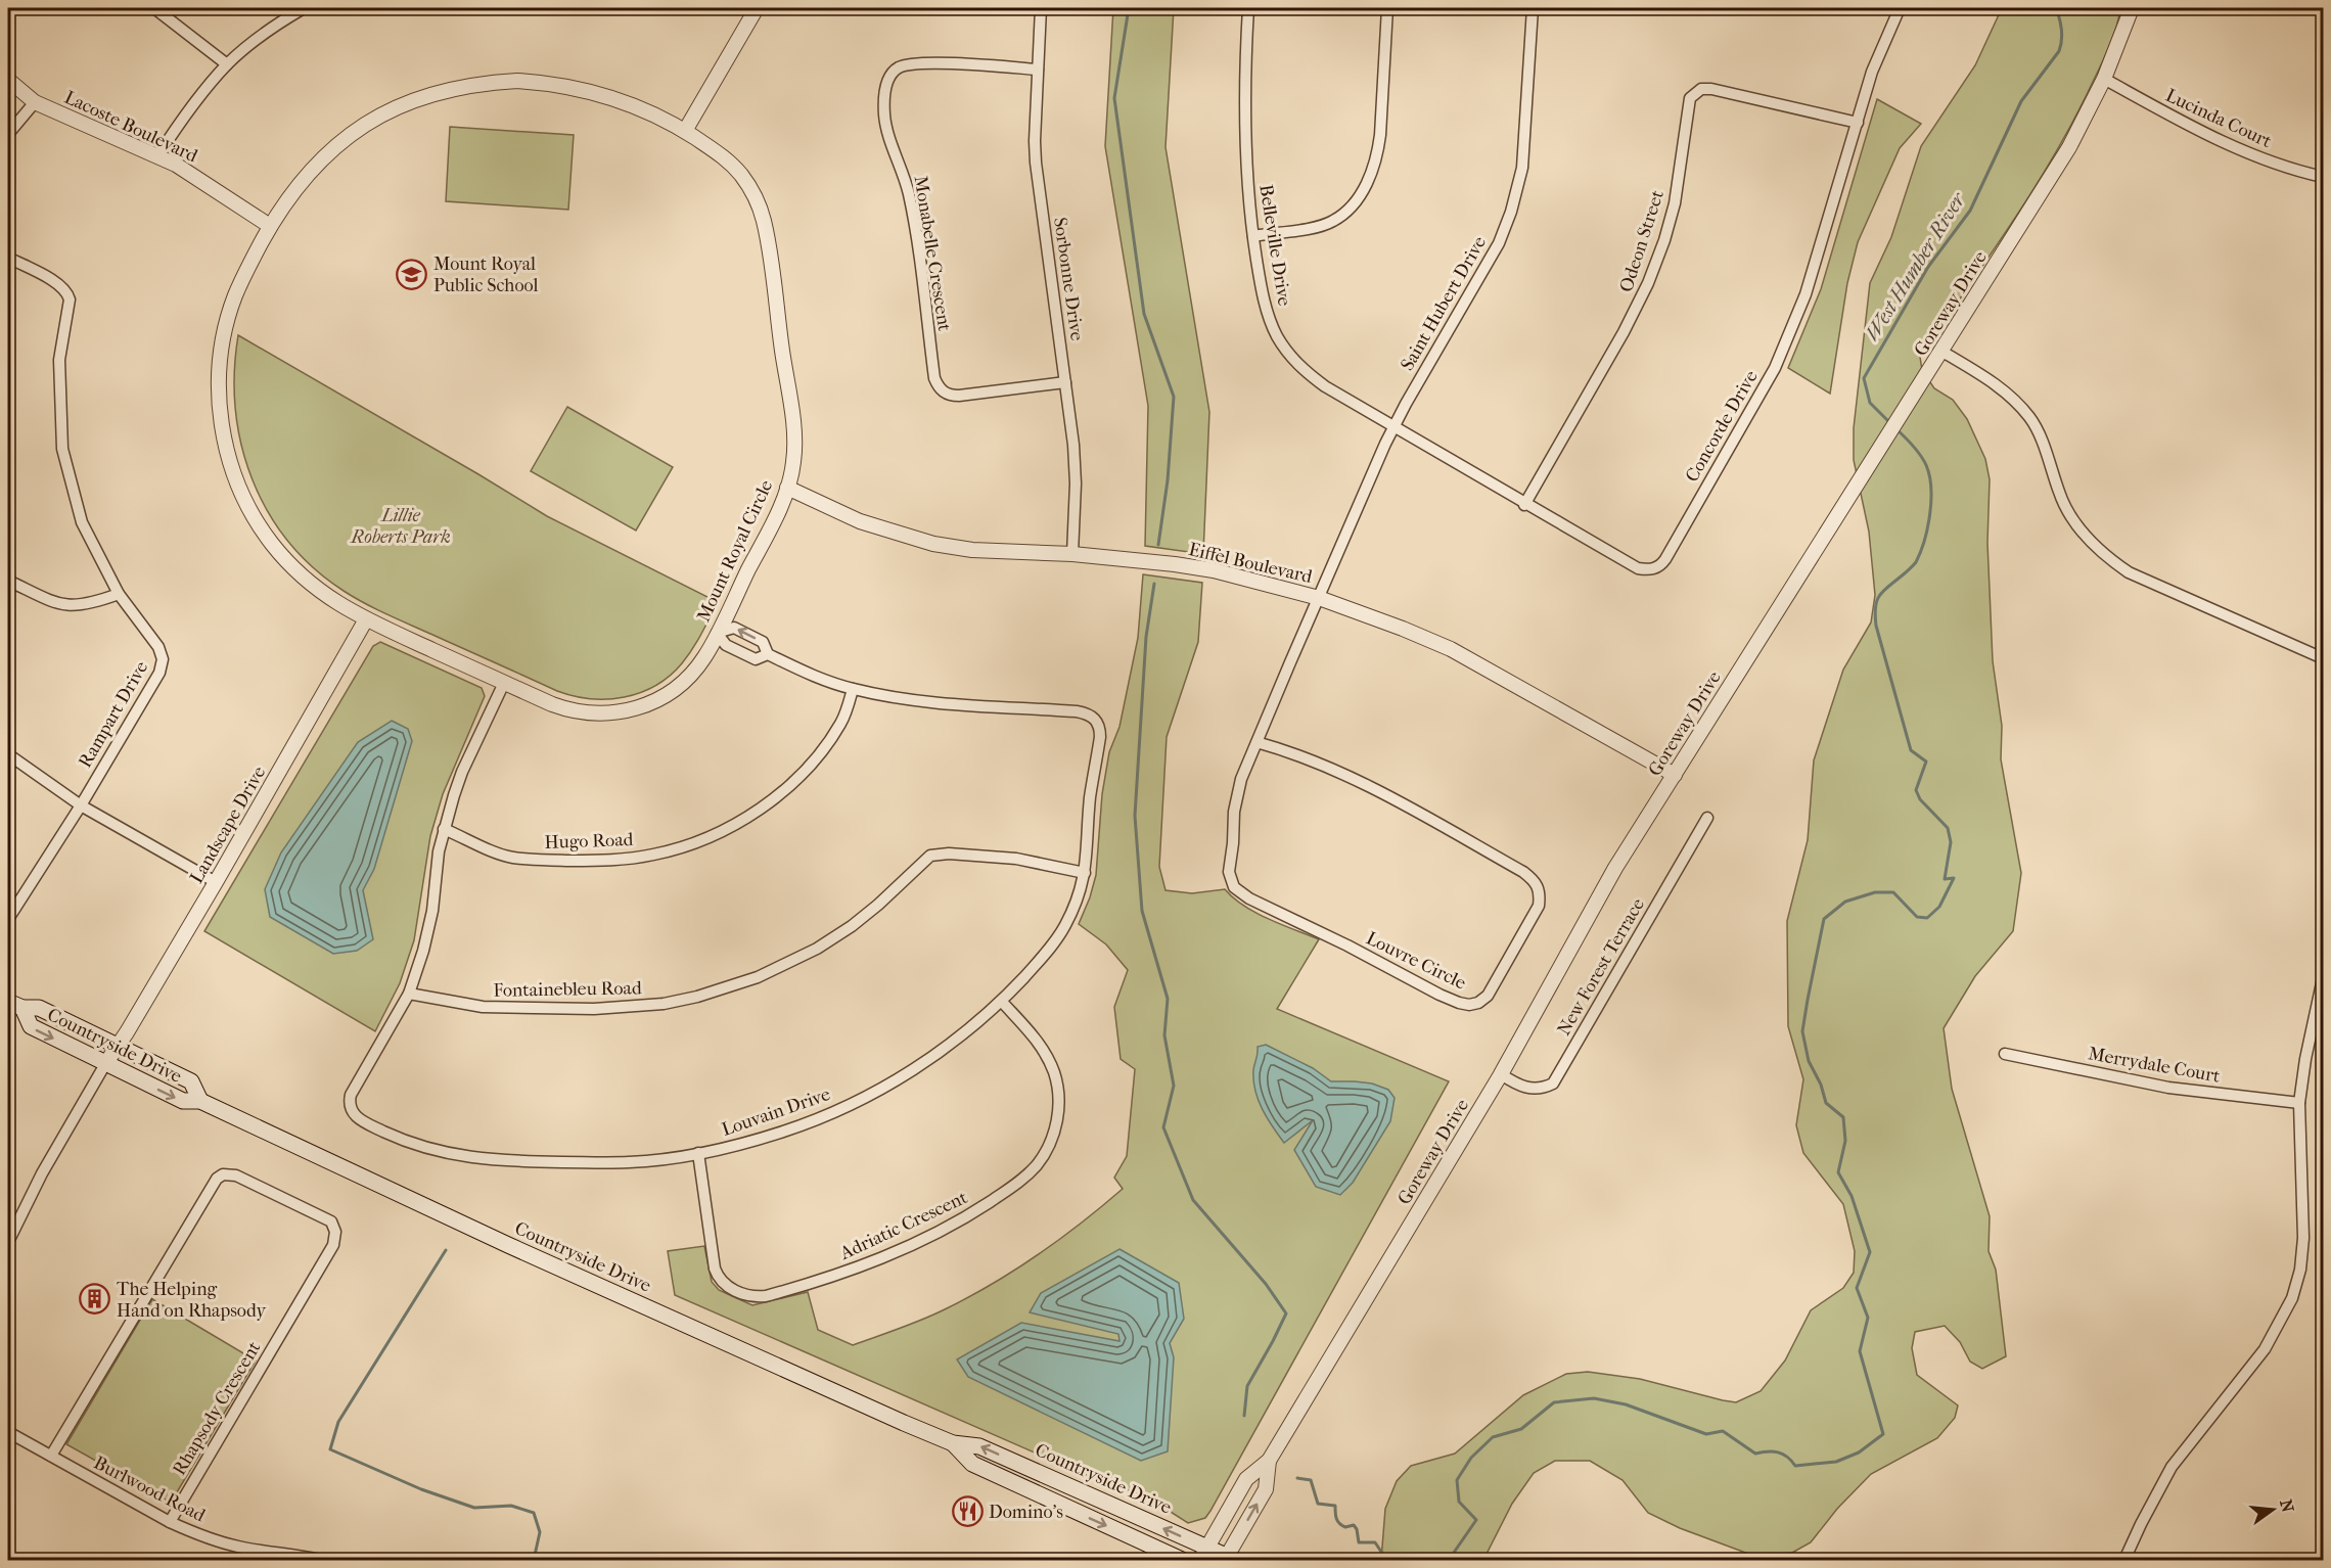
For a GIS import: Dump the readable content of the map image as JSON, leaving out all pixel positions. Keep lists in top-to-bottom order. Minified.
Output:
{"streets":{"main road":["Countryside Drive"],"street":["Lucinda Court","Lacoste Boulevard","Odeon Street","Belleville Drive","Monabelle Crescent","Sorbonne Drive","Saint Hubert Drive","Goreway Drive","Concorde Drive","Mount Royal Circle","Eiffel Boulevard","Rampart Drive","Landscape Drive","Hugo Road","Louvre Circle","New Forest Terrace","Fontainebleu Road","Merrydale Court","Louvain Drive","Adriatic Crescent","Rhapsody Crescent","Burlwood Road"]},"crossings":[["Lucinda Court","Goreway Drive"],["Lacoste Boulevard","Mount Royal Circle"],["Odeon Street","Concorde Drive"],["Belleville Drive","Saint Hubert Drive"],["Belleville Drive","Concorde Drive"],["Monabelle Crescent","Sorbonne Drive"],["Sorbonne Drive","Eiffel Boulevard"],["Saint Hubert Drive","Concorde Drive"],["Saint Hubert Drive","Eiffel Boulevard"],["Saint Hubert Drive","Louvre Circle"],["Goreway Drive","Eiffel Boulevard"],["Goreway Drive","New Forest Terrace"],["Goreway Drive","Countryside Drive"],["Mount Royal Circle","Eiffel Boulevard"],["Mount Royal Circle","Landscape Drive"],["Mount Royal Circle","Louvain Drive"],["Eiffel Boulevard","Louvre Circle"],["Landscape Drive","Countryside Drive"],["Hugo Road","Louvain Drive"],["Fontainebleu Road","Louvain Drive"],["Louvain Drive","Adriatic Crescent"],["Rhapsody Crescent","Burlwood Road"]],"water":["West Humber River"],"parks":["Lillie Roberts Park"],"places":{"school or university":["Mount Royal Public School"],"building":["The Helping Hand on Rhapsody"],"restaurant":["Domino's"]},"north":"right"}
